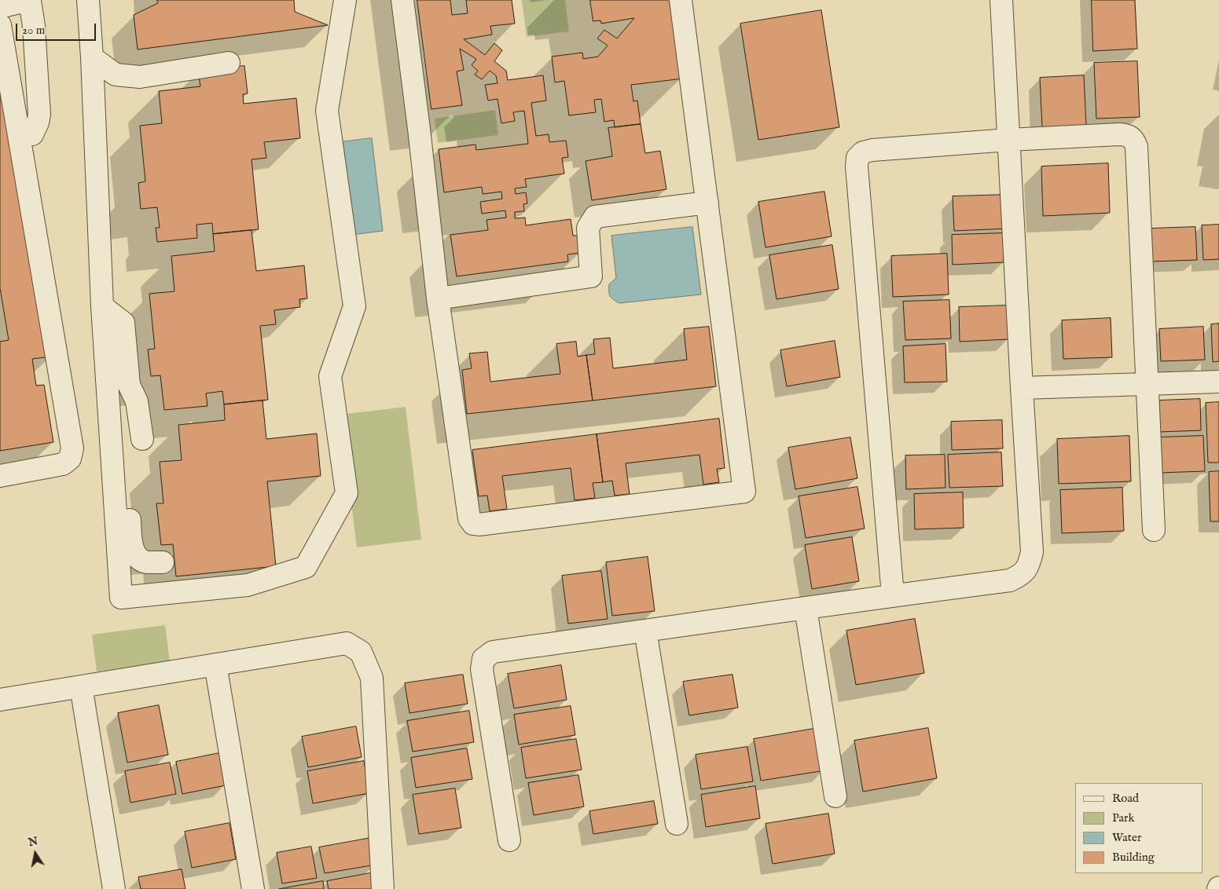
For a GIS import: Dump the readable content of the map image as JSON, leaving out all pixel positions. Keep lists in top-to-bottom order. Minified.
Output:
{"legend":["Road","Park","Water","Building"],"scale_bar":"20 m","north":"top"}
